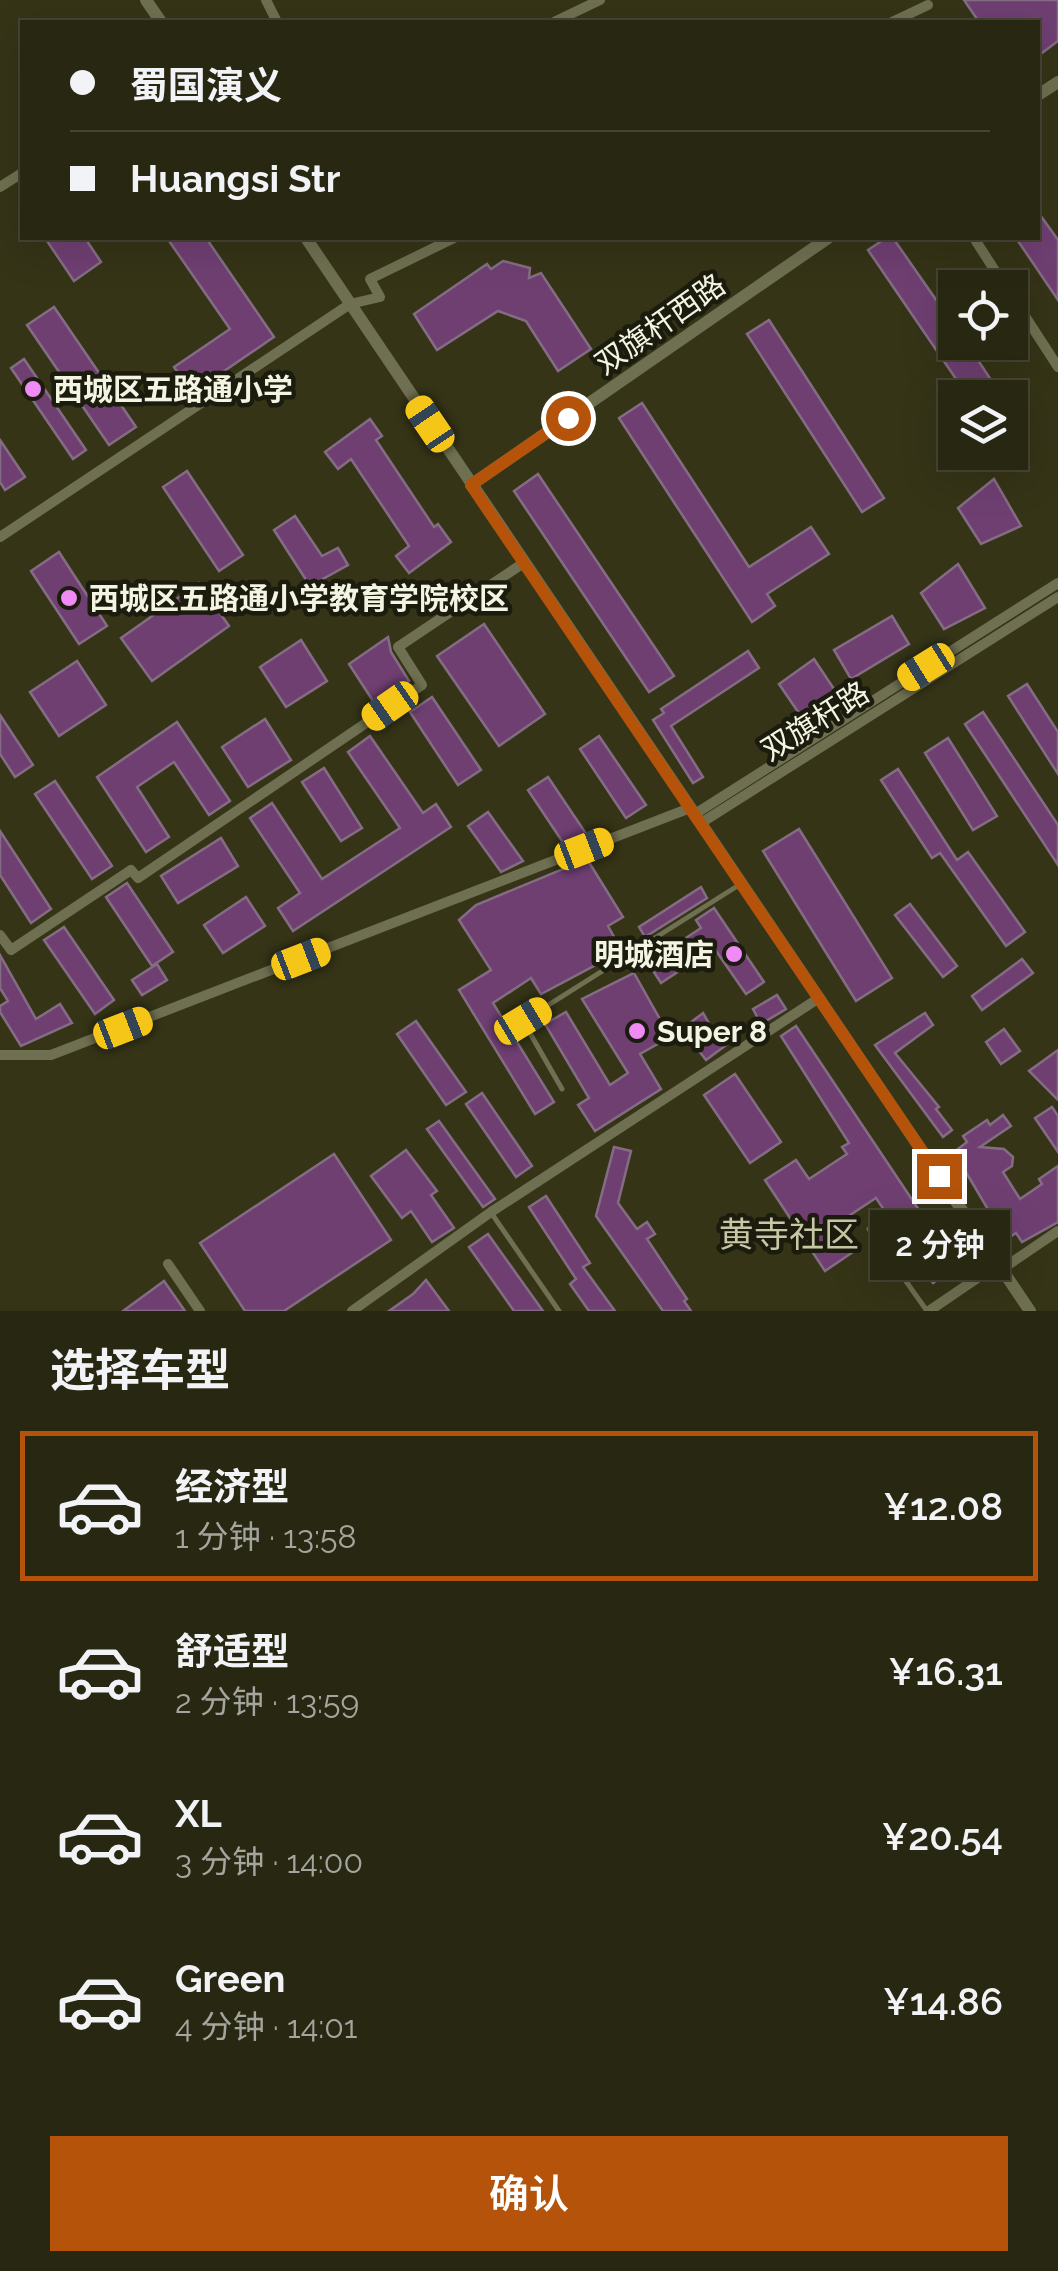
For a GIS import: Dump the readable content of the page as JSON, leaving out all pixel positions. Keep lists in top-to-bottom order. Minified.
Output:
{"streets":{"street":["双旗杆西路","双旗杆路"]},"districts":["黄寺社区"],"places":["西城区五路通小学","西城区五路通小学教育学院校区","明城酒店","Super 8"],"page":{"banner":["蜀国演义","Huangsi Str"],"bubble":"2 分钟","heading":"选择车型","list":[{"name":"经济型","note":"1 分钟 · 13:58","value":"¥12.08"},{"name":"舒适型","note":"2 分钟 · 13:59","value":"¥16.31"},{"name":"XL","note":"3 分钟 · 14:00","value":"¥20.54"},{"name":"Green","note":"4 分钟 · 14:01","value":"¥14.86"}],"buttons":"确认"}}
